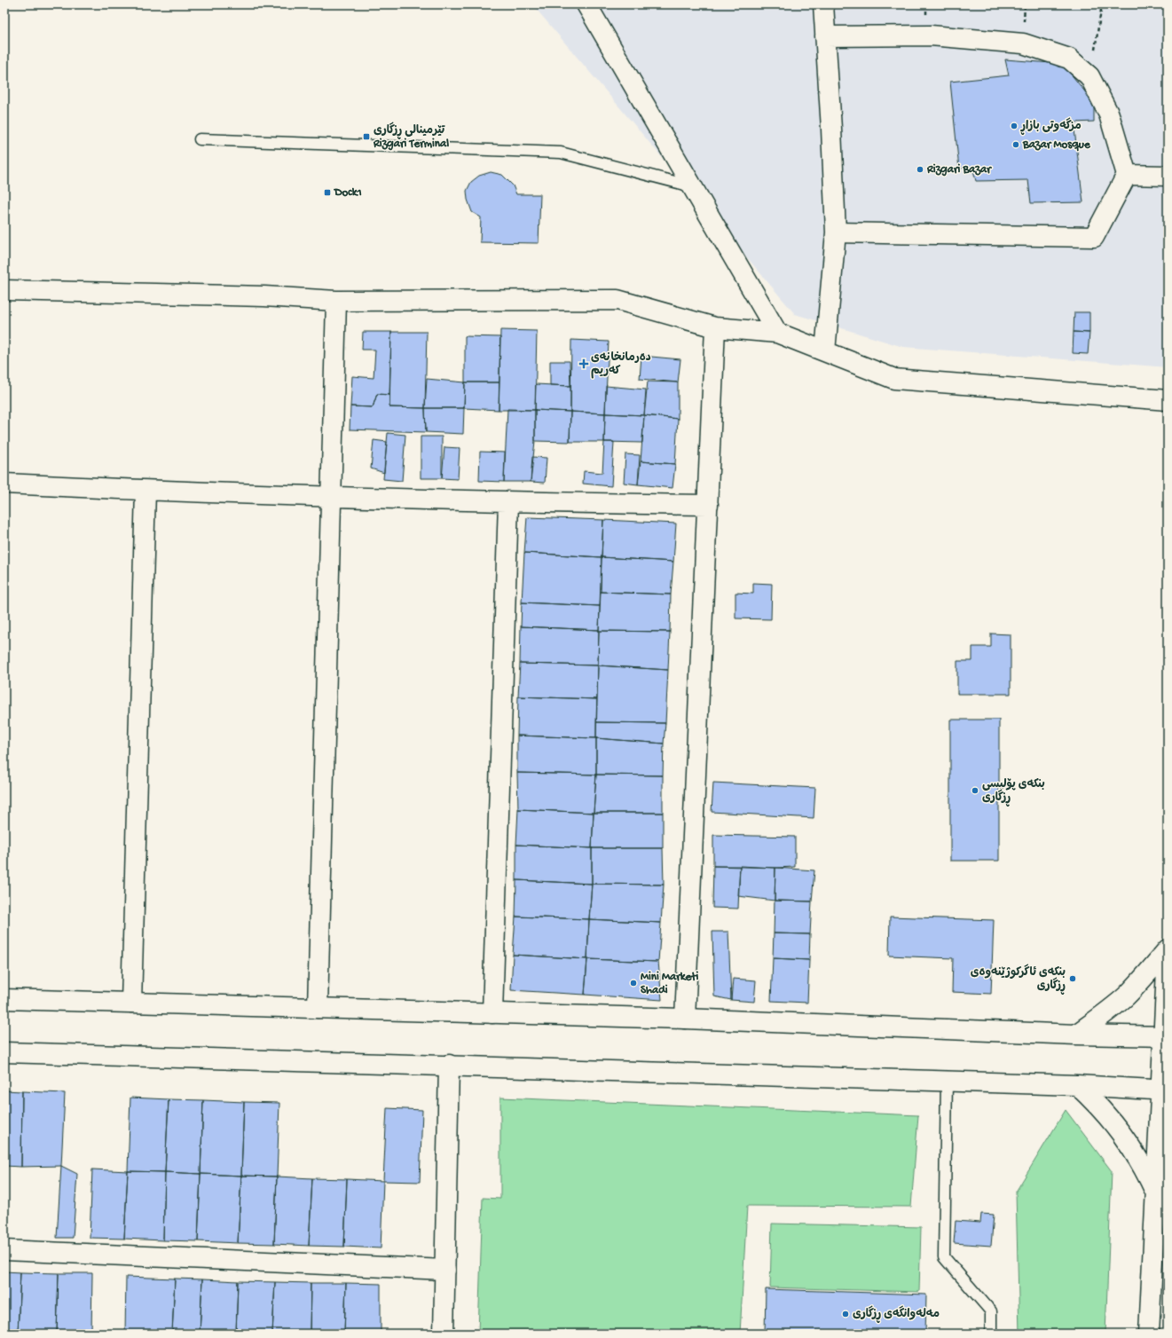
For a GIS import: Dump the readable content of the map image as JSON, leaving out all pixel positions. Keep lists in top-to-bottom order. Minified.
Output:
{"places":{"other":["مزگەوتی بازاڕ","Bazar Mosque","Rizgari Bazar","بنکەی پۆلیسی ڕزگاری","بنکەی ئاگرکوژێنەوەی ڕزگاری","Mini Marketi Shadi","مەلەوانگەی ڕزگاری"],"transit":["تێرمینالی ڕزگاری Rizgari Terminal","Dock1"],"health":["دەرمانخانەی کەریم"]}}
